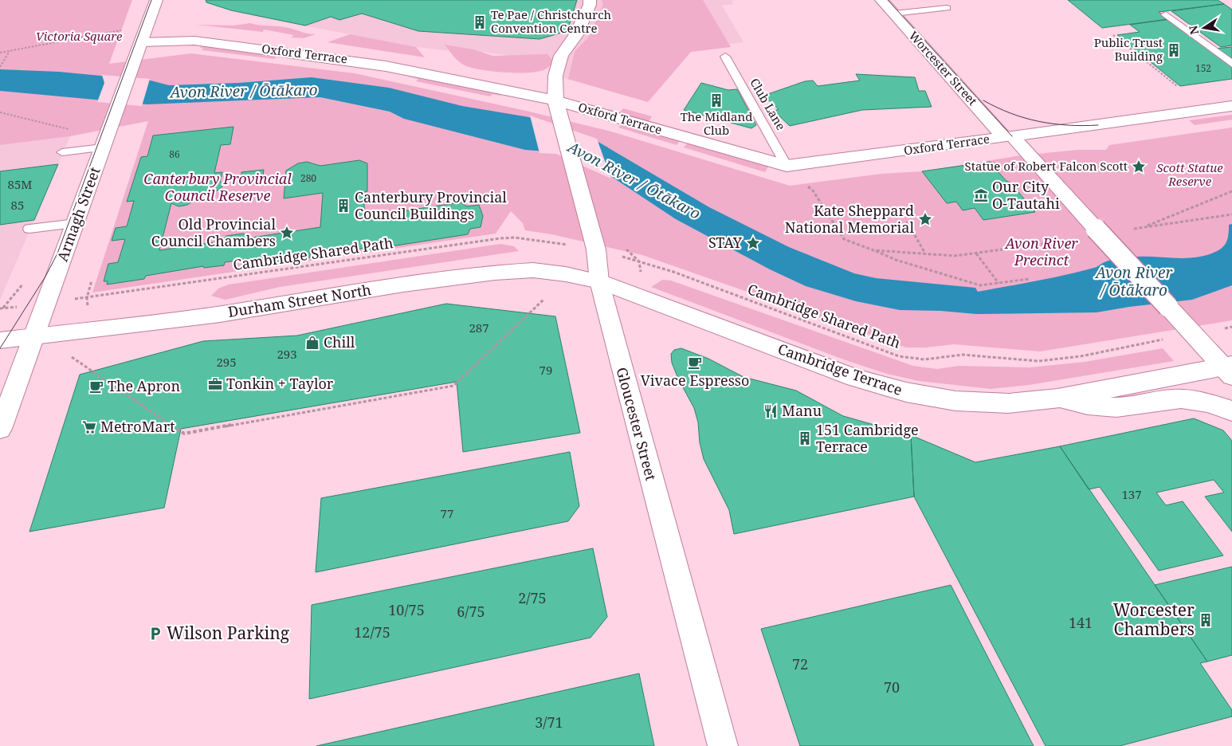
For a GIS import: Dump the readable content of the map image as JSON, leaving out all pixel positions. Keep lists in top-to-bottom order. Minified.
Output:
{"streets":{"street":["Oxford Terrace","Worcester Street","Armagh Street","Durham Street North","Cambridge Terrace","Gloucester Street"],"lane":["Club Lane"],"path":["Cambridge Shared Path"]},"crossings":[["Oxford Terrace","Worcester Street"],["Oxford Terrace","Club Lane"],["Oxford Terrace","Armagh Street"],["Oxford Terrace","Gloucester Street"],["Worcester Street","Cambridge Terrace"],["Armagh Street","Durham Street North"],["Durham Street North","Cambridge Terrace"],["Durham Street North","Gloucester Street"],["Cambridge Terrace","Gloucester Street"]],"water":["Avon River / Ōtākaro"],"parks":["Victoria Square","Scott Statue Reserve","Canterbury Provincial Council Reserve","Avon River Precinct"],"places":{"building":["Te Pae / Christchurch Convention Centre","Public Trust Building","The Midland Club","Canterbury Provincial Council Buildings","151 Cambridge Terrace","Worcester Chambers"],"place":["Statue of Robert Falcon Scott","Kate Sheppard National Memorial","Old Provincial Council Chambers","STAY"],"museum":["Our City O-Tautahi"],"shop":["Chill"],"cafe":["Vivace Espresso","The Apron"],"office":["Tonkin + Taylor"],"restaurant":["Manu"],"supermarket":["MetroMart"],"parking":["Wilson Parking"]},"house_numbers":["152","86","280","85M","85","287","293","295","79","137","77","2/75","10/75","6/75","141","12/75","72","70","3/71"],"north":"left"}
